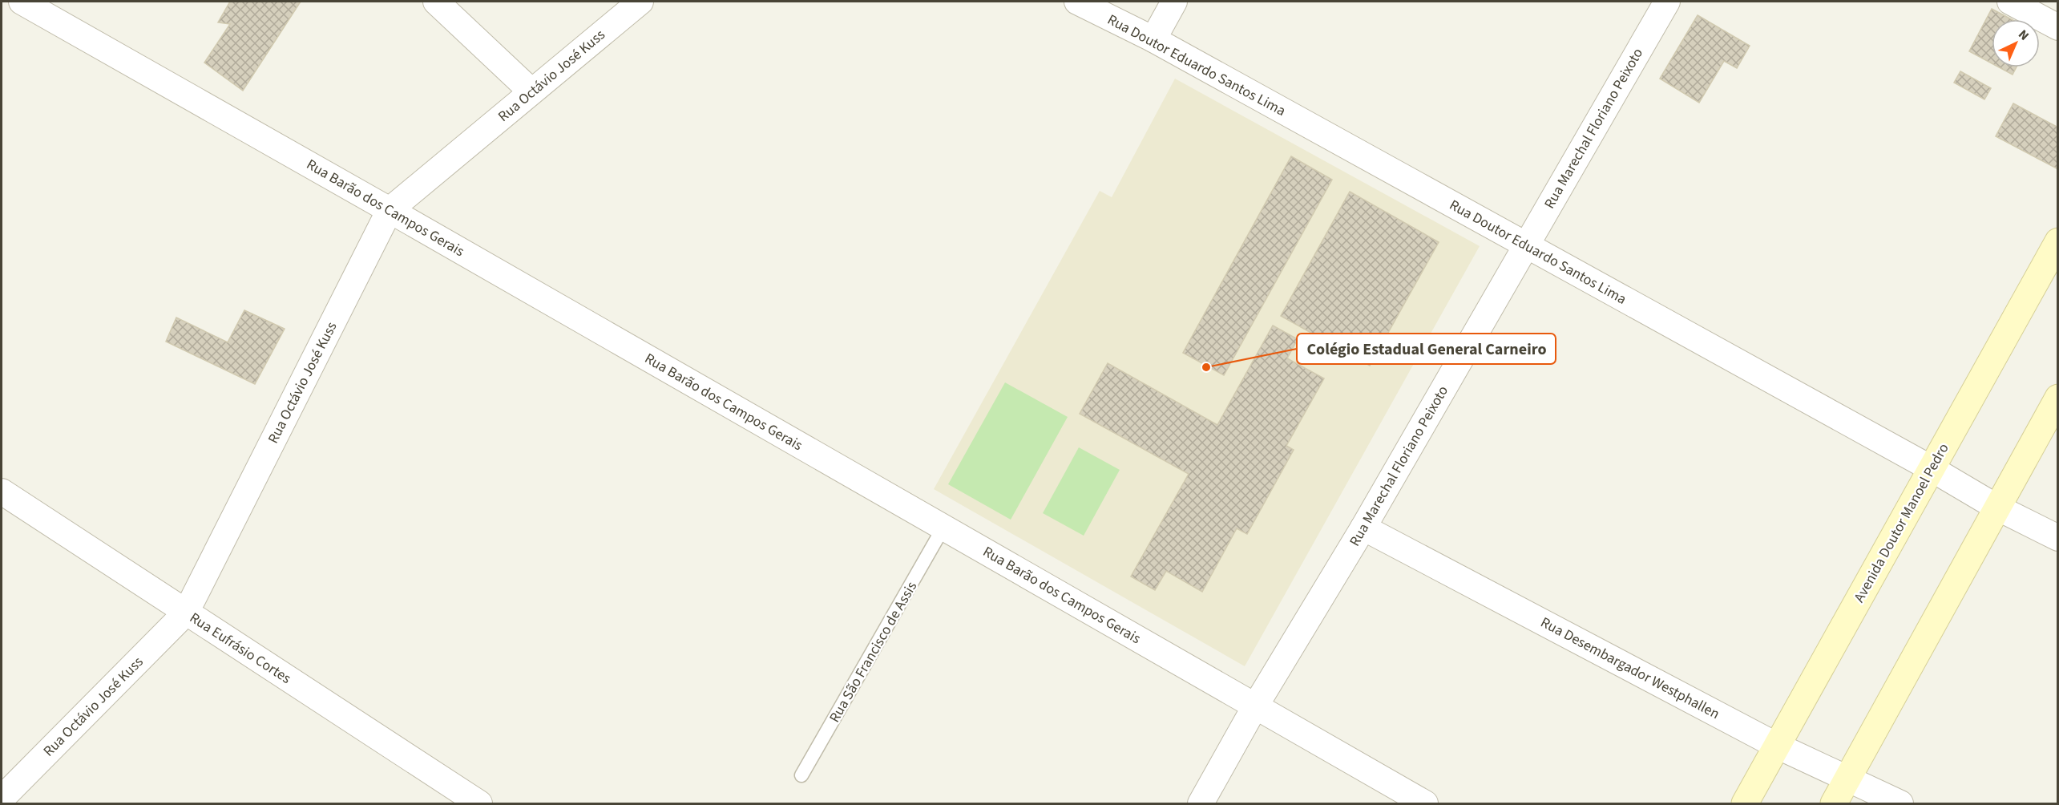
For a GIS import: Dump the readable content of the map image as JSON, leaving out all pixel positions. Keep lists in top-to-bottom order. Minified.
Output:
{"streets":{"main road":["Avenida Doutor Manoel Pedro"],"street":["Rua Doutor Eduardo Santos Lima","Rua Octávio José Kuss","Rua Marechal Floriano Peixoto","Rua Barão dos Campos Gerais","Rua Eufrásio Cortes","Rua Desembargador Westphallen"],"lane":["Rua São Francisco de Assis"]},"crossings":[["Rua Doutor Eduardo Santos Lima","Rua Marechal Floriano Peixoto"],["Rua Doutor Eduardo Santos Lima","Avenida Doutor Manoel Pedro"],["Rua Octávio José Kuss","Rua Barão dos Campos Gerais"],["Rua Octávio José Kuss","Rua Eufrásio Cortes"],["Rua Marechal Floriano Peixoto","Rua Barão dos Campos Gerais"],["Rua Marechal Floriano Peixoto","Rua Desembargador Westphallen"],["Rua Barão dos Campos Gerais","Rua São Francisco de Assis"],["Avenida Doutor Manoel Pedro","Rua Desembargador Westphallen"]],"places":["Colégio Estadual General Carneiro"],"north":"top right"}
